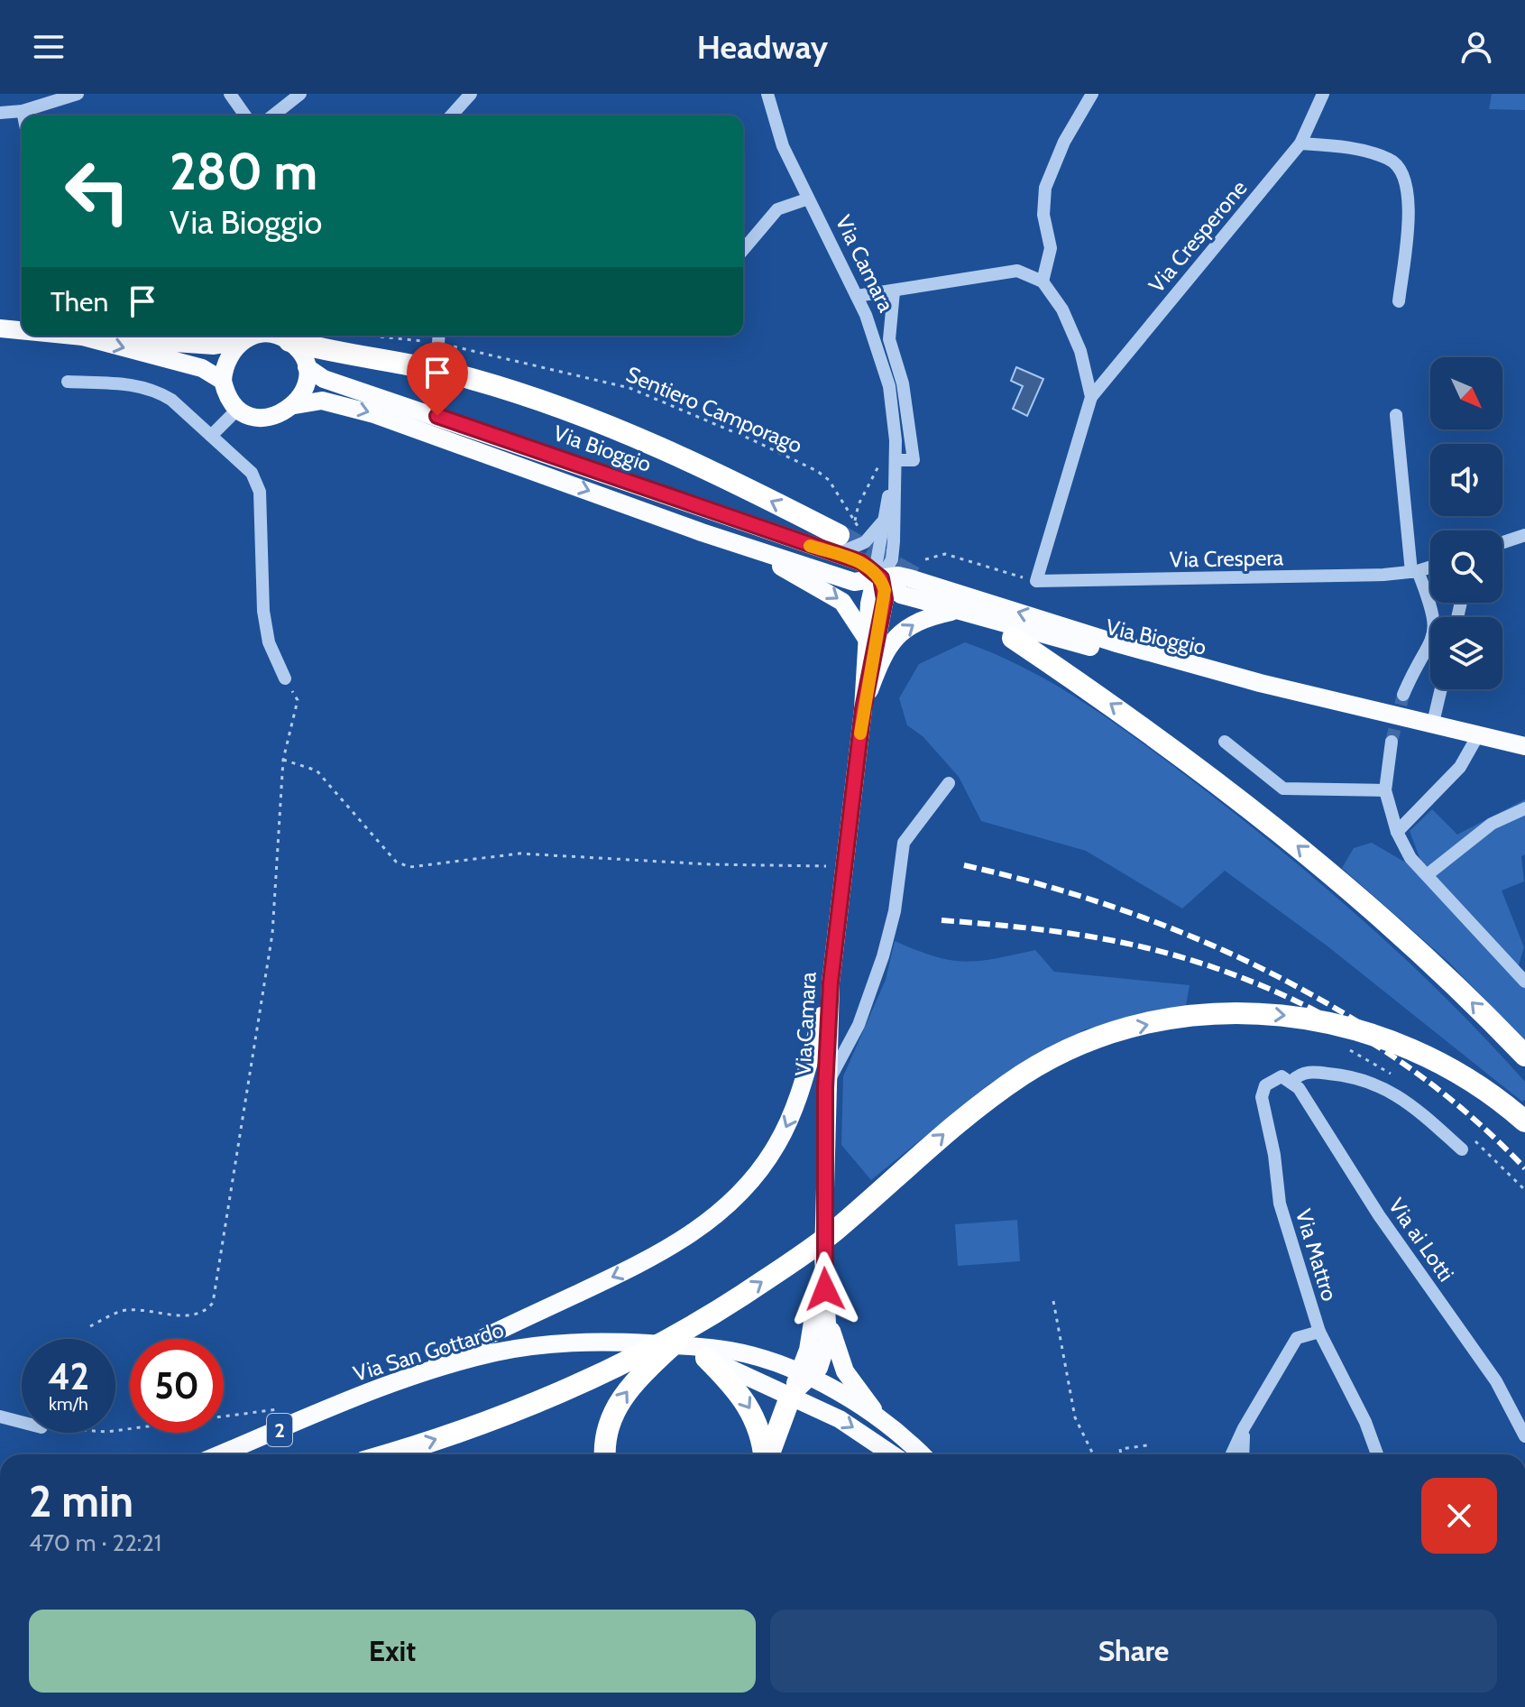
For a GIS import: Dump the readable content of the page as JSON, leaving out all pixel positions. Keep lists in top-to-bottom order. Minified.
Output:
{"streets":{"main road":["Via Camara","Via Bioggio","Via San Gottardo","2"],"street":["Via Cresperone","Via Crespera","Via ai Lotti","Via Mattro"],"path":["Sentiero Camporago"]},"crossings":[["Via Cresperone","Via Crespera"],["Via Camara","Via Bioggio"],["Via Camara","Via San Gottardo"],["Sentiero Camporago","Via Bioggio"],["Via ai Lotti","Via Mattro"]],"north":"bottom right","page":{"header":"Headway","turn":["280 m","Via Bioggio"],"then":"Then","speed":"42 km/h","limit":"50","heading":["2 min","470 m · 22:21"],"buttons":["Exit","Share"]}}
